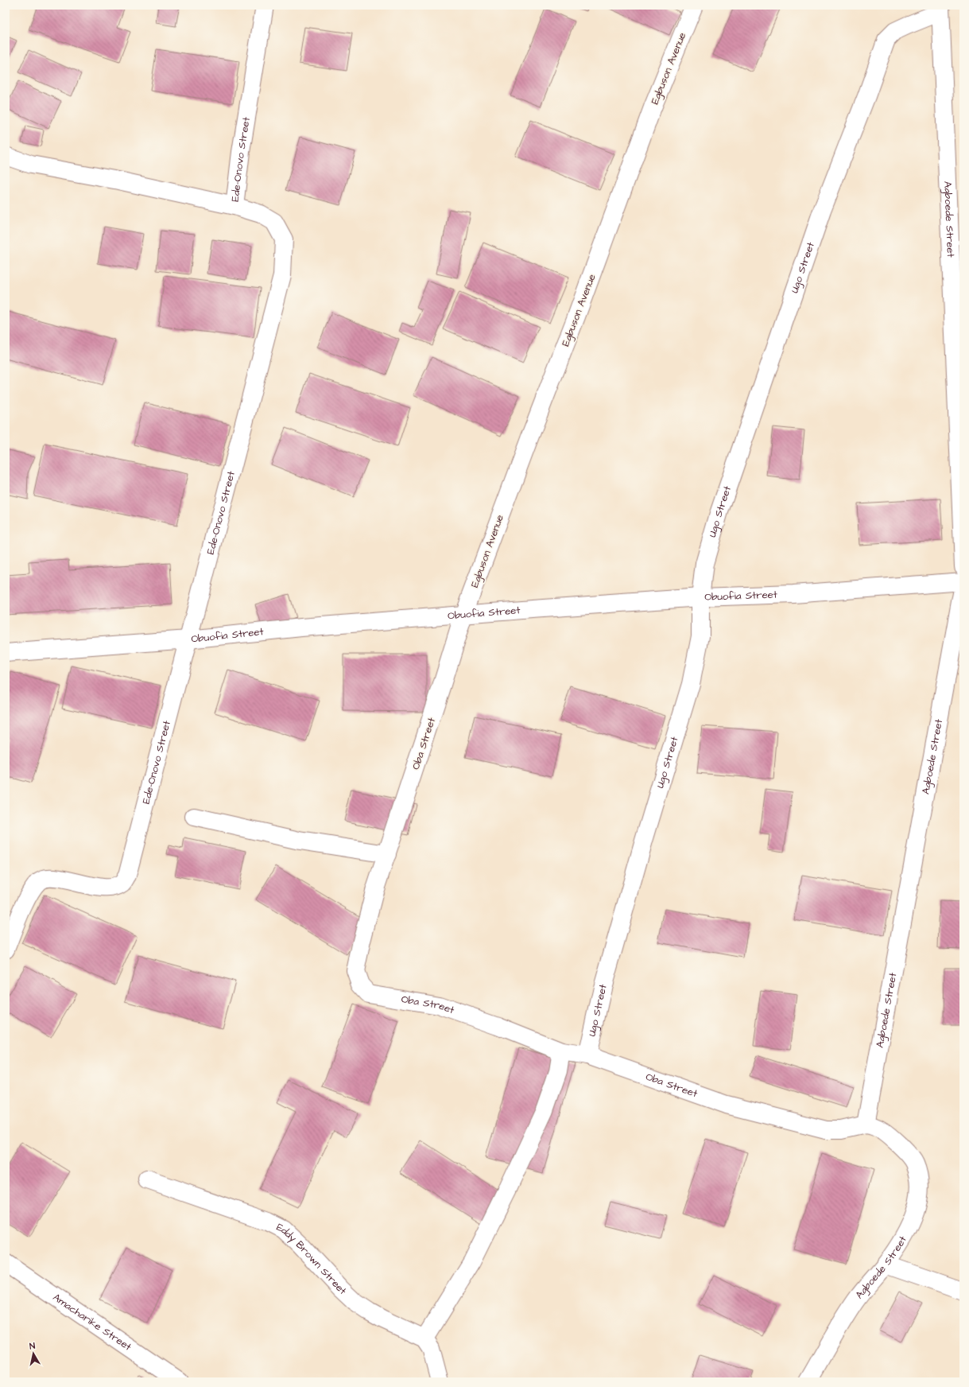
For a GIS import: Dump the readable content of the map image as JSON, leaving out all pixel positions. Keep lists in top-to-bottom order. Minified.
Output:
{"streets":{"street":["Egbuson Avenue","Ede-Onovo Street","Agboede Street","Ugo Street","Obuofia Street","Oba Street","Eddy Brown Street","Amacharike Street"]},"crossings":[["Egbuson Avenue","Obuofia Street"],["Egbuson Avenue","Oba Street"],["Ede-Onovo Street","Obuofia Street"],["Agboede Street","Ugo Street"],["Agboede Street","Oba Street"],["Ugo Street","Obuofia Street"],["Ugo Street","Oba Street"],["Obuofia Street","Oba Street"]],"north":"top"}
